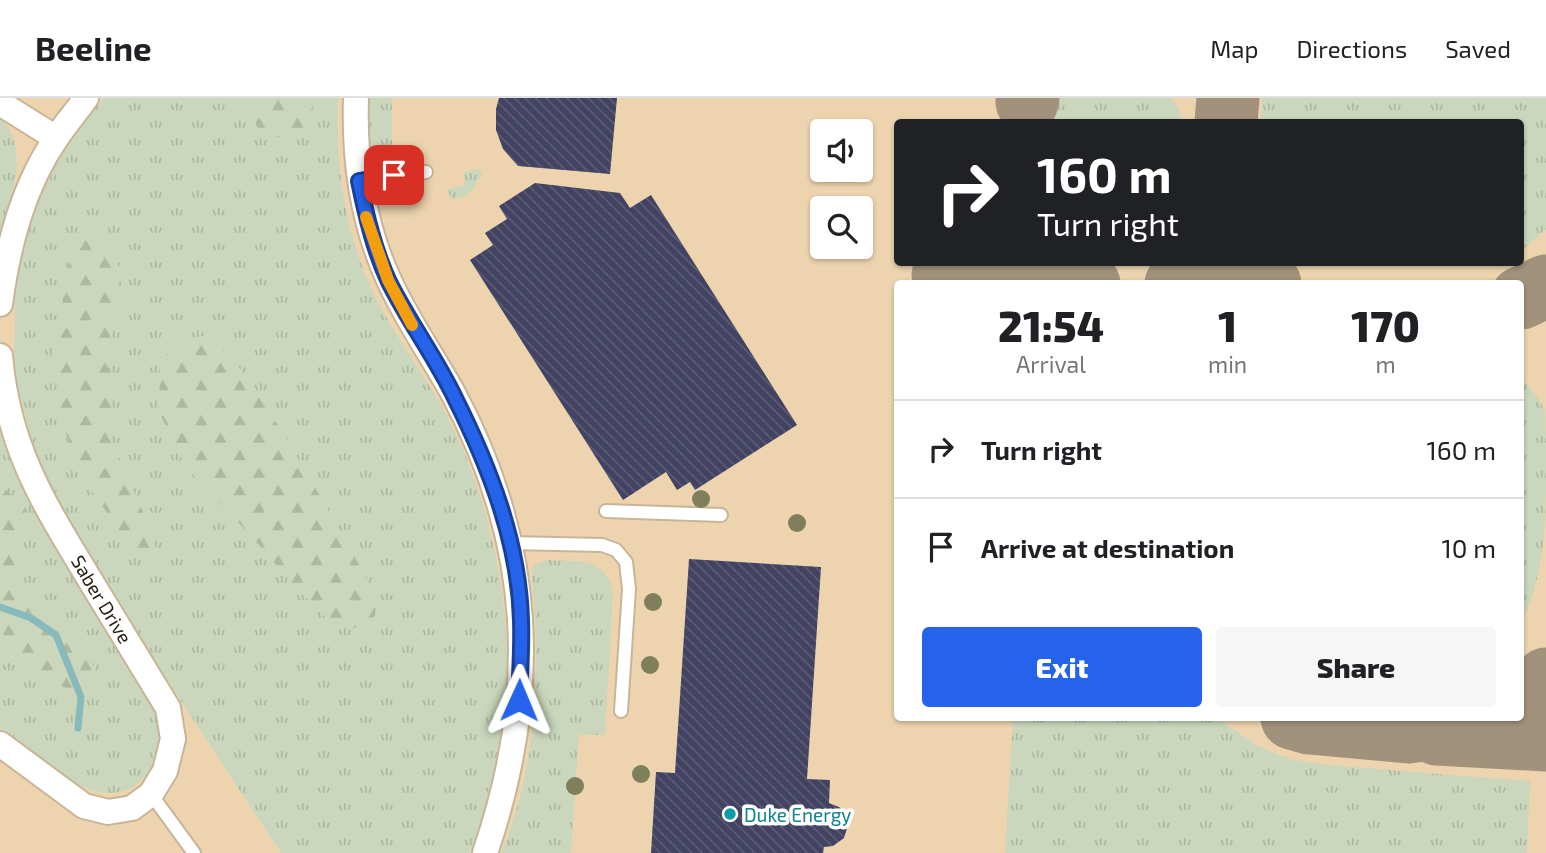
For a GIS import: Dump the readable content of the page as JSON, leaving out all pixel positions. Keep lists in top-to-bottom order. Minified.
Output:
{"streets":{"street":["Saber Drive"]},"places":["Duke Energy"],"page":{"header":"Beeline","nav":["Map","Directions","Saved"],"turn":["160 m","Turn right"],"eta":["21:54","Arrival","1","min","170","m"],"list":[{"name":"Turn right","value":"160 m"},{"name":"Arrive at destination","value":"10 m"}],"buttons":["Exit","Share"]}}
